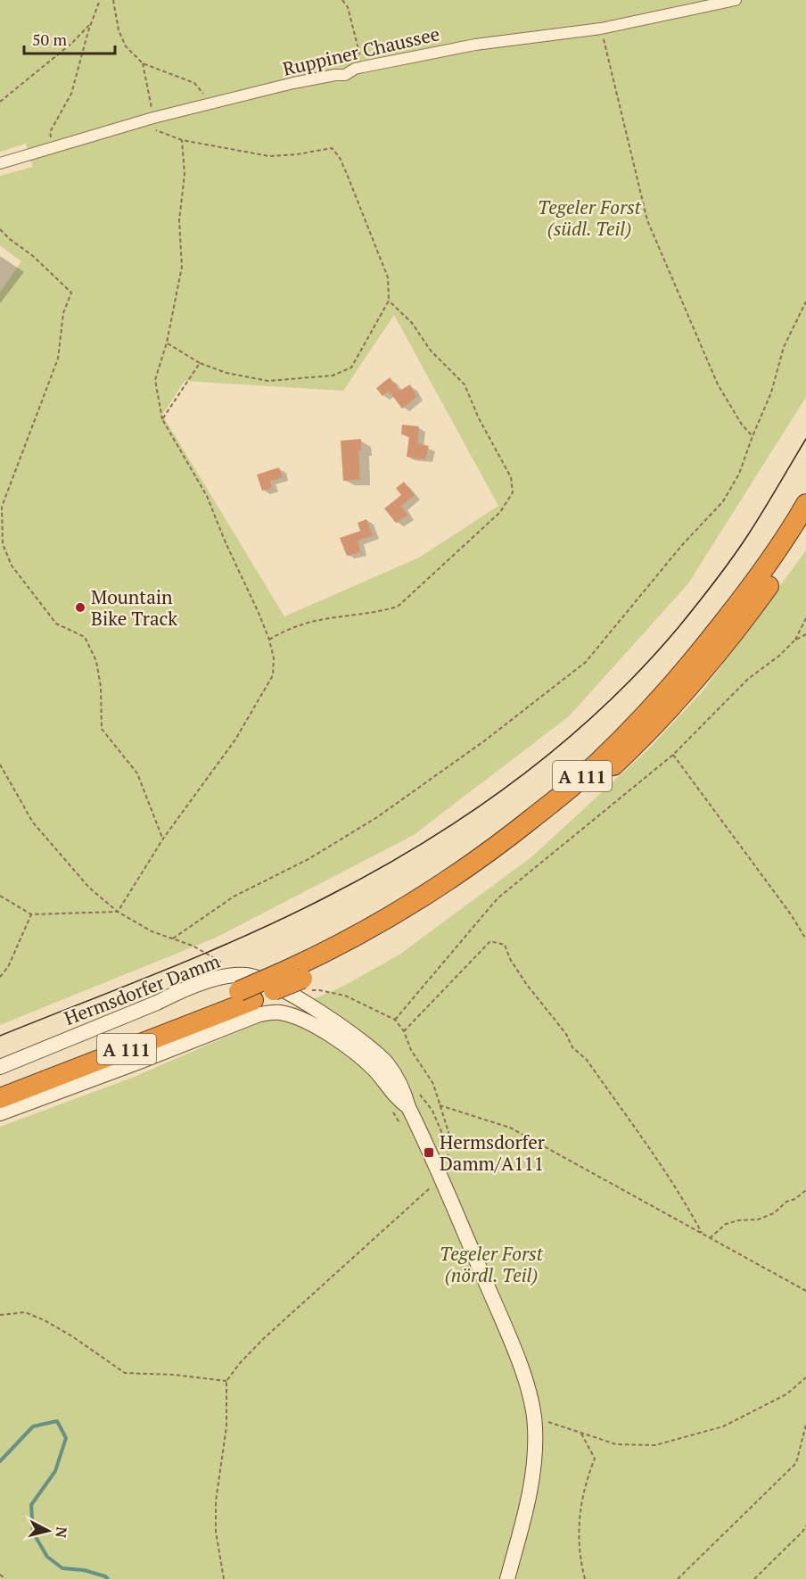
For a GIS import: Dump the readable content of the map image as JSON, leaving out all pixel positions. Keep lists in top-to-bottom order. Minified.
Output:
{"streets":{"highway":["A 111"],"main road":["Hermsdorfer Damm"],"street":["Ruppiner Chaussee"]},"parks":["Tegeler Forst (südl. Teil)","Tegeler Forst (nördl. Teil)"],"places":{"other":["Mountain Bike Track"],"transit":["Hermsdorfer Damm/A111"]},"scale_bar":"50 m","north":"right"}
